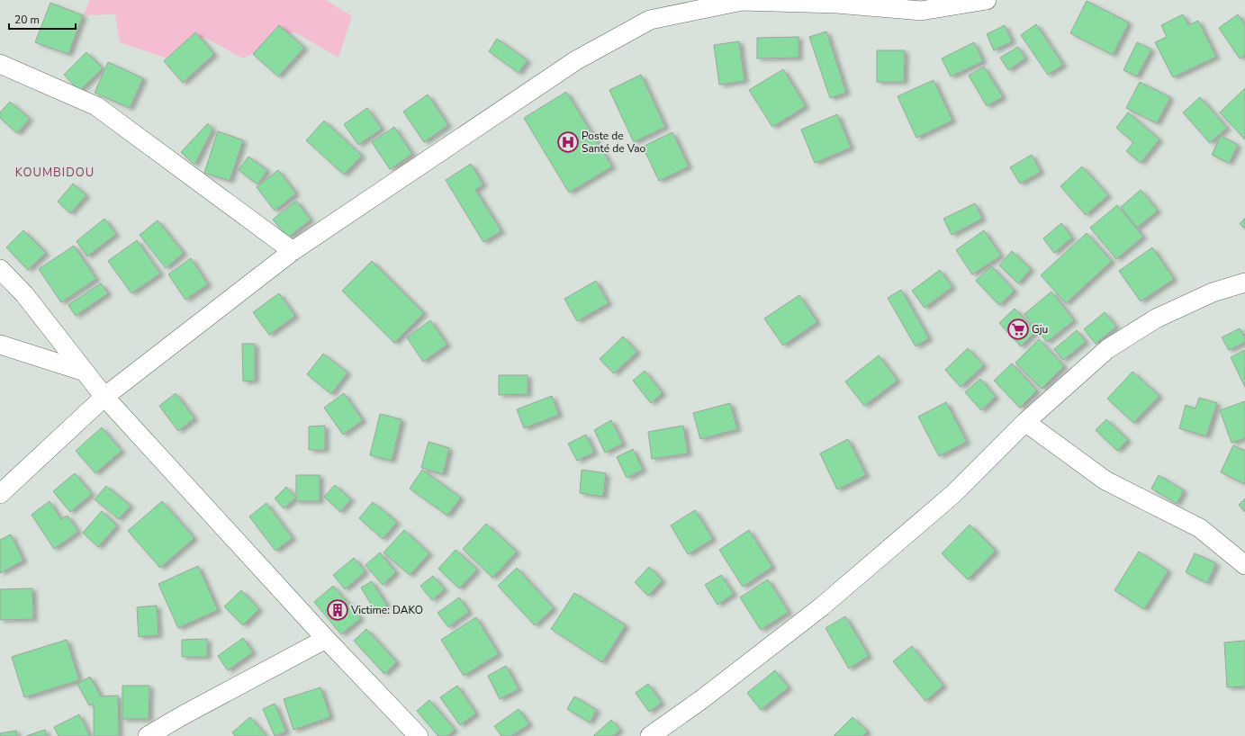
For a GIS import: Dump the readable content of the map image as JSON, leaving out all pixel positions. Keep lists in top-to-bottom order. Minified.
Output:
{"districts":["KOUMBIDOU"],"places":{"hospital":["Poste de Santé de Vao"],"supermarket":["Gju"],"building":["Victime: DAKO"]},"scale_bar":"20 m"}
